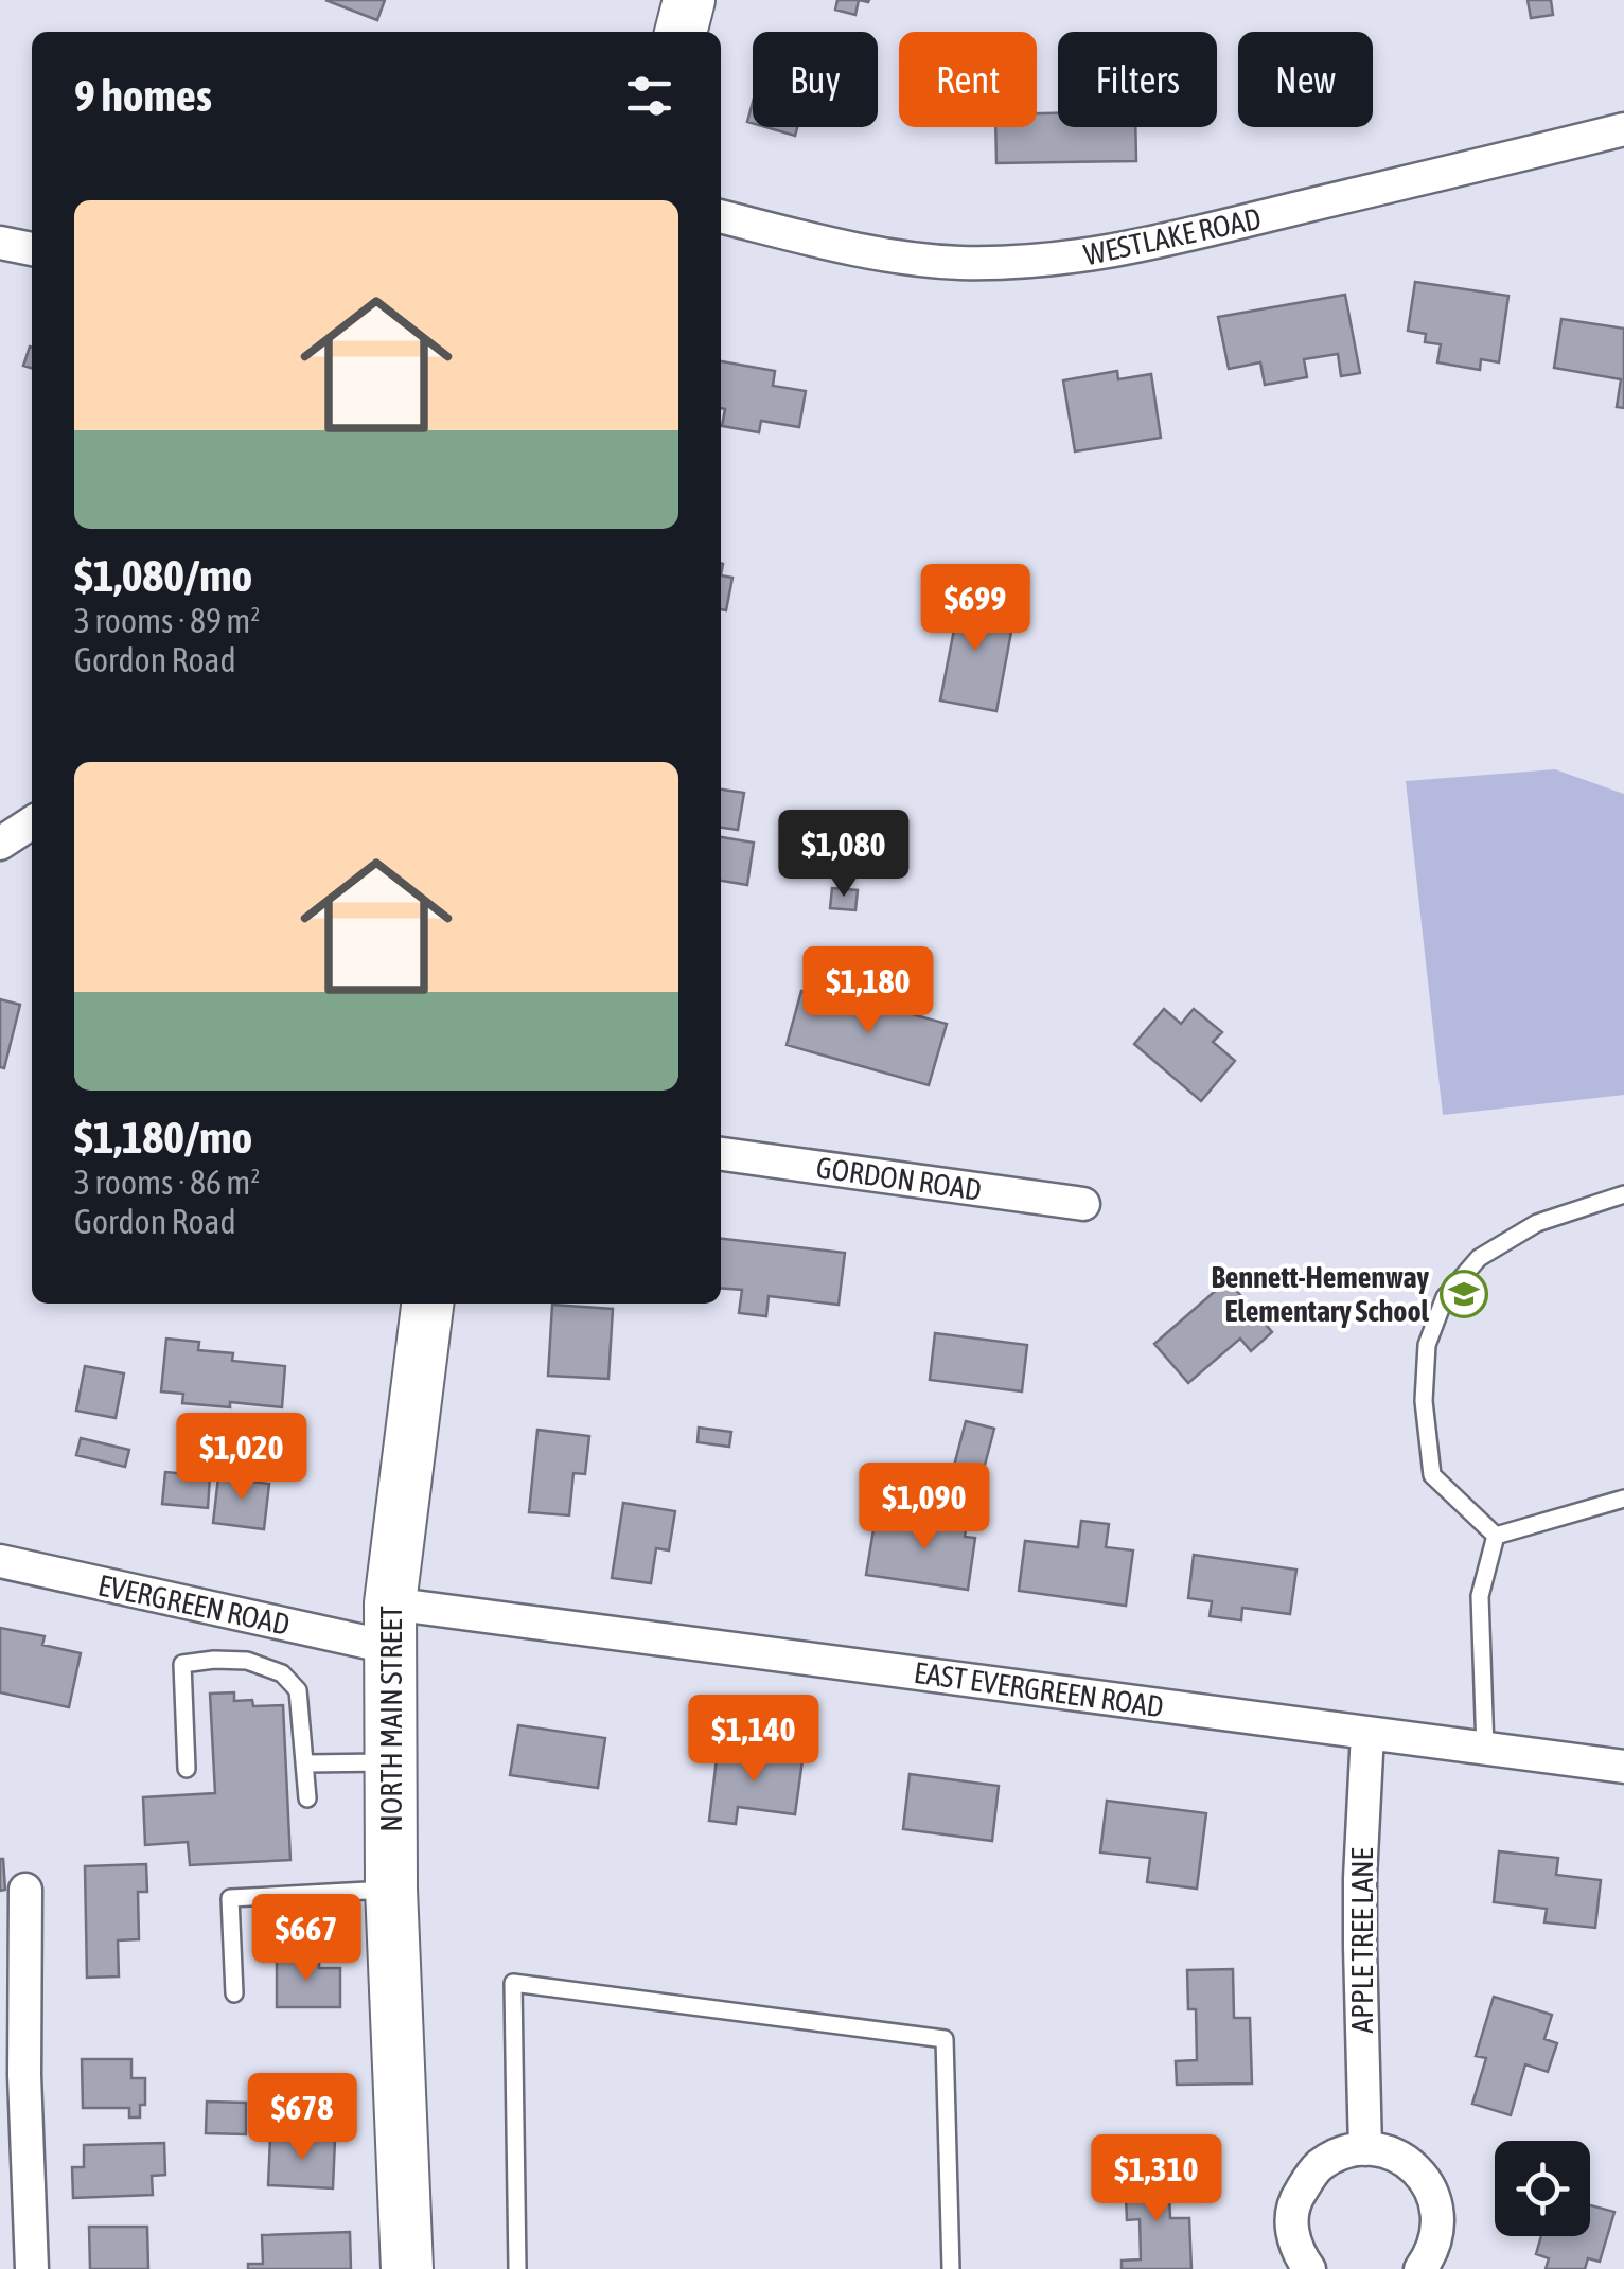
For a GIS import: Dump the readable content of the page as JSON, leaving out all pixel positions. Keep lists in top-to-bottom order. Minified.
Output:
{"streets":{"main road":["NORTH MAIN STREET"],"street":["WESTLAKE ROAD","GORDON ROAD","EVERGREEN ROAD","EAST EVERGREEN ROAD","APPLE TREE LANE"]},"crossings":[["EVERGREEN ROAD","EAST EVERGREEN ROAD"],["EVERGREEN ROAD","NORTH MAIN STREET"],["EAST EVERGREEN ROAD","NORTH MAIN STREET"],["EAST EVERGREEN ROAD","APPLE TREE LANE"]],"places":{"school or university":["Bennett-Hemenway Elementary School"]},"page":{"chip":["Buy","Rent","Filters","New"],"heading":"9 homes","list":[{"name":"$1,080/mo","note":"3 rooms · 89 m² · Gordon Road"},{"name":"$1,180/mo","note":"3 rooms · 86 m² · Gordon Road"}],"price":["$699","$1,080","$1,180","$1,020","$1,090","$1,140","$667","$678","$1,310"]}}
